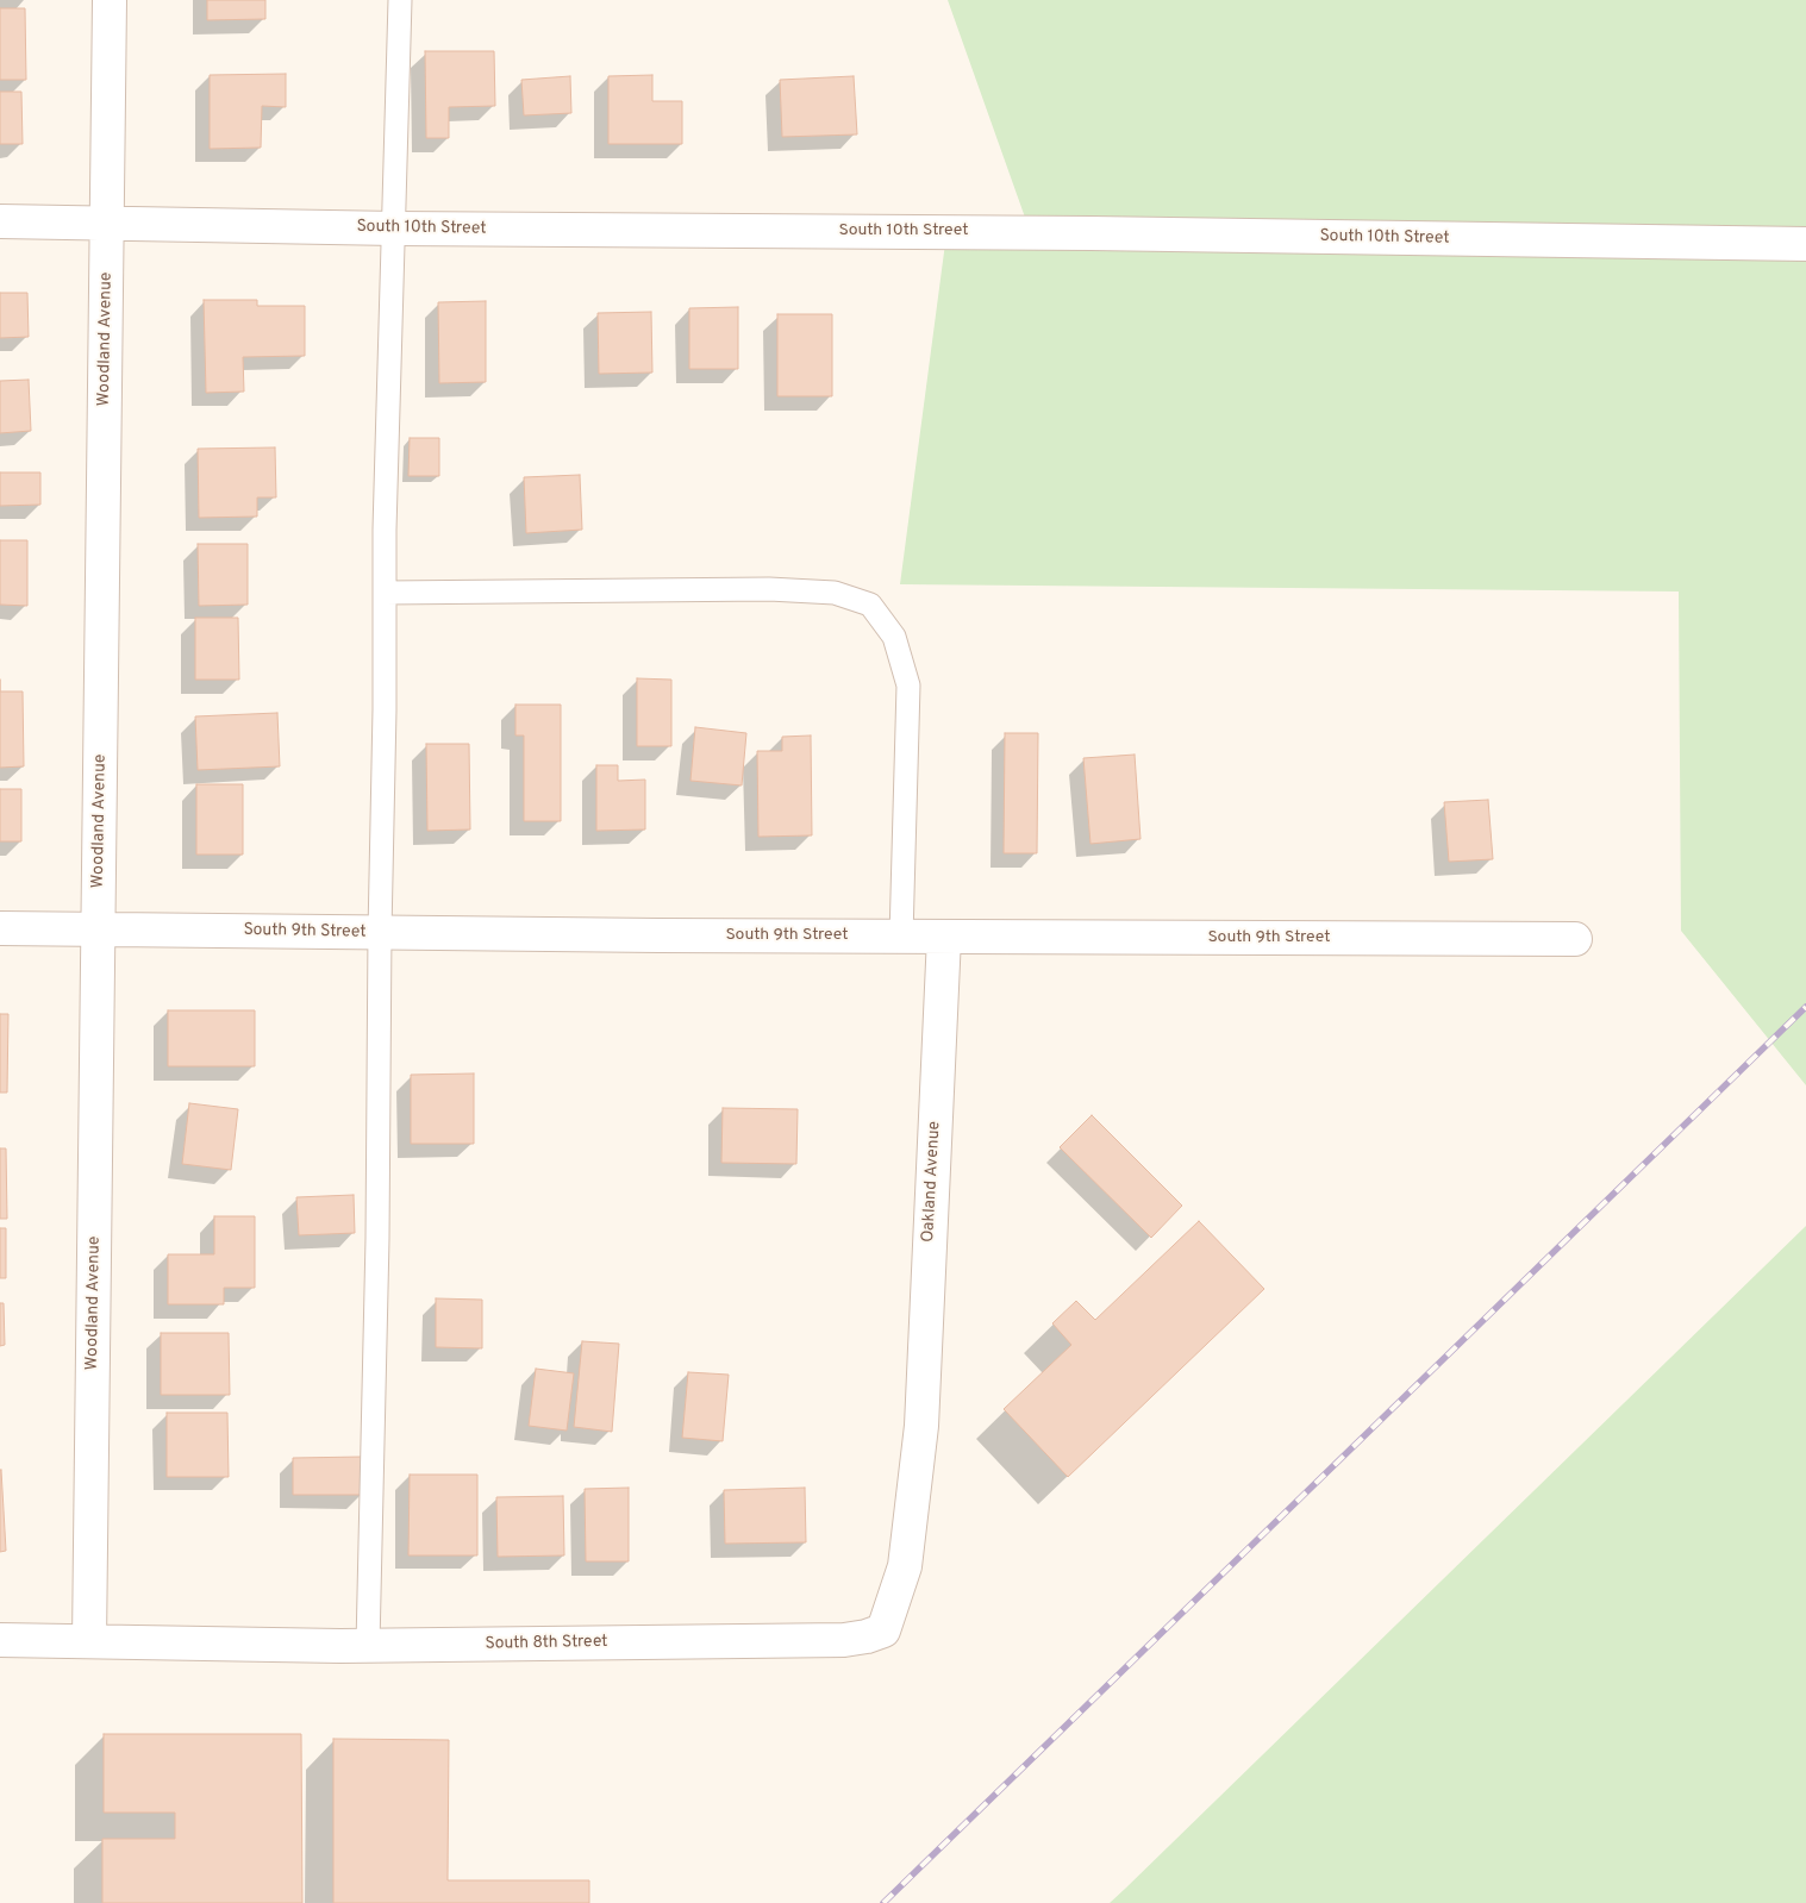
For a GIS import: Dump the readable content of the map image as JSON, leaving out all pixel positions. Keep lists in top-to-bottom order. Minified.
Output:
{"streets":{"street":["South 10th Street","Woodland Avenue","South 9th Street","Oakland Avenue","South 8th Street"]},"crossings":[["South 10th Street","Woodland Avenue"],["Woodland Avenue","South 9th Street"],["Woodland Avenue","South 8th Street"],["South 9th Street","Oakland Avenue"],["Oakland Avenue","South 8th Street"]]}
